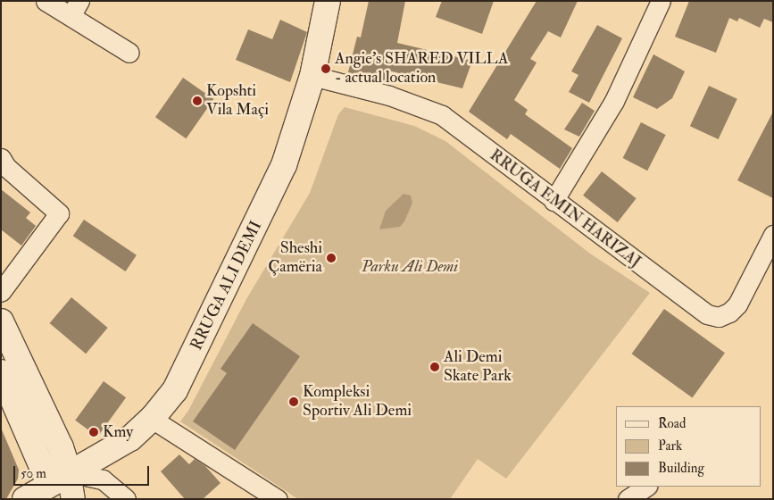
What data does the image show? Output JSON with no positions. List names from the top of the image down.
{
  "streets": {
    "main road": ["RRUGA ALI DEMI"],
    "street": ["RRUGA EMIN HARIZAJ"]
  },
  "crossings": [
    ["RRUGA EMIN HARIZAJ", "RRUGA ALI DEMI"]
  ],
  "parks": ["Parku Ali Demi"],
  "places": [
    "Angie's SHARED VILLA - actual location",
    "Kopshti Vila Maçi",
    "Sheshi Çamëria",
    "Ali Demi Skate Park",
    "Kompleksi Sportiv Ali Demi",
    "Kmy"
  ],
  "legend": ["Road", "Park", "Building"],
  "scale_bar": "50 m"
}
